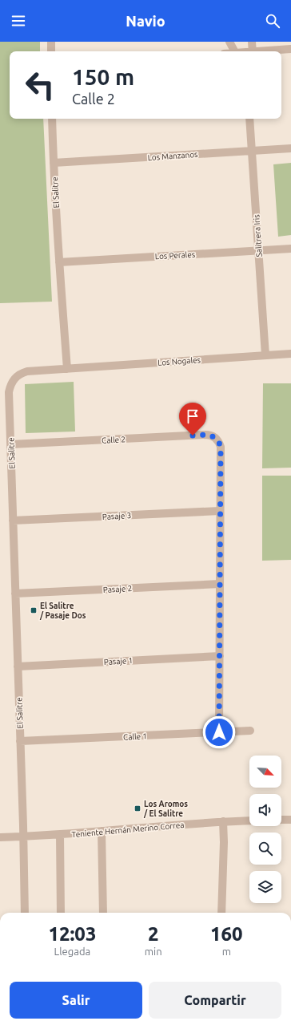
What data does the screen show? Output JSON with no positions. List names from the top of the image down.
{
  "streets": {
    "street": [
      "Los Manzanos",
      "El Salitre",
      "Salitrera Iris",
      "Los Perales",
      "Los Nogales",
      "Calle 2",
      "Pasaje 3",
      "Pasaje 2",
      "Pasaje 1",
      "Calle 1",
      "Teniente Hernán Merino Correa"
    ]
  },
  "crossings": [
    ["Los Manzanos", "El Salitre"],
    ["Los Manzanos", "Salitrera Iris"],
    ["El Salitre", "Los Perales"],
    ["El Salitre", "Los Nogales"],
    ["El Salitre", "Calle 2"],
    ["El Salitre", "Pasaje 3"],
    ["El Salitre", "Pasaje 2"],
    ["El Salitre", "Pasaje 1"],
    ["El Salitre", "Calle 1"],
    ["El Salitre", "Teniente Hernán Merino Correa"],
    ["Salitrera Iris", "Los Perales"],
    ["Salitrera Iris", "Los Nogales"],
    ["Calle 2", "Pasaje 3"]
  ],
  "places": {
    "transit": ["El Salitre / Pasaje Dos", "Los Aromos / El Salitre"]
  },
  "north": "bottom right",
  "page": {
    "header": "Navio",
    "turn": ["150 m", "Calle 2"],
    "eta": [
      "12:03",
      "Llegada",
      "2",
      "min",
      "160",
      "m"
    ],
    "buttons": ["Salir", "Compartir"]
  }
}
